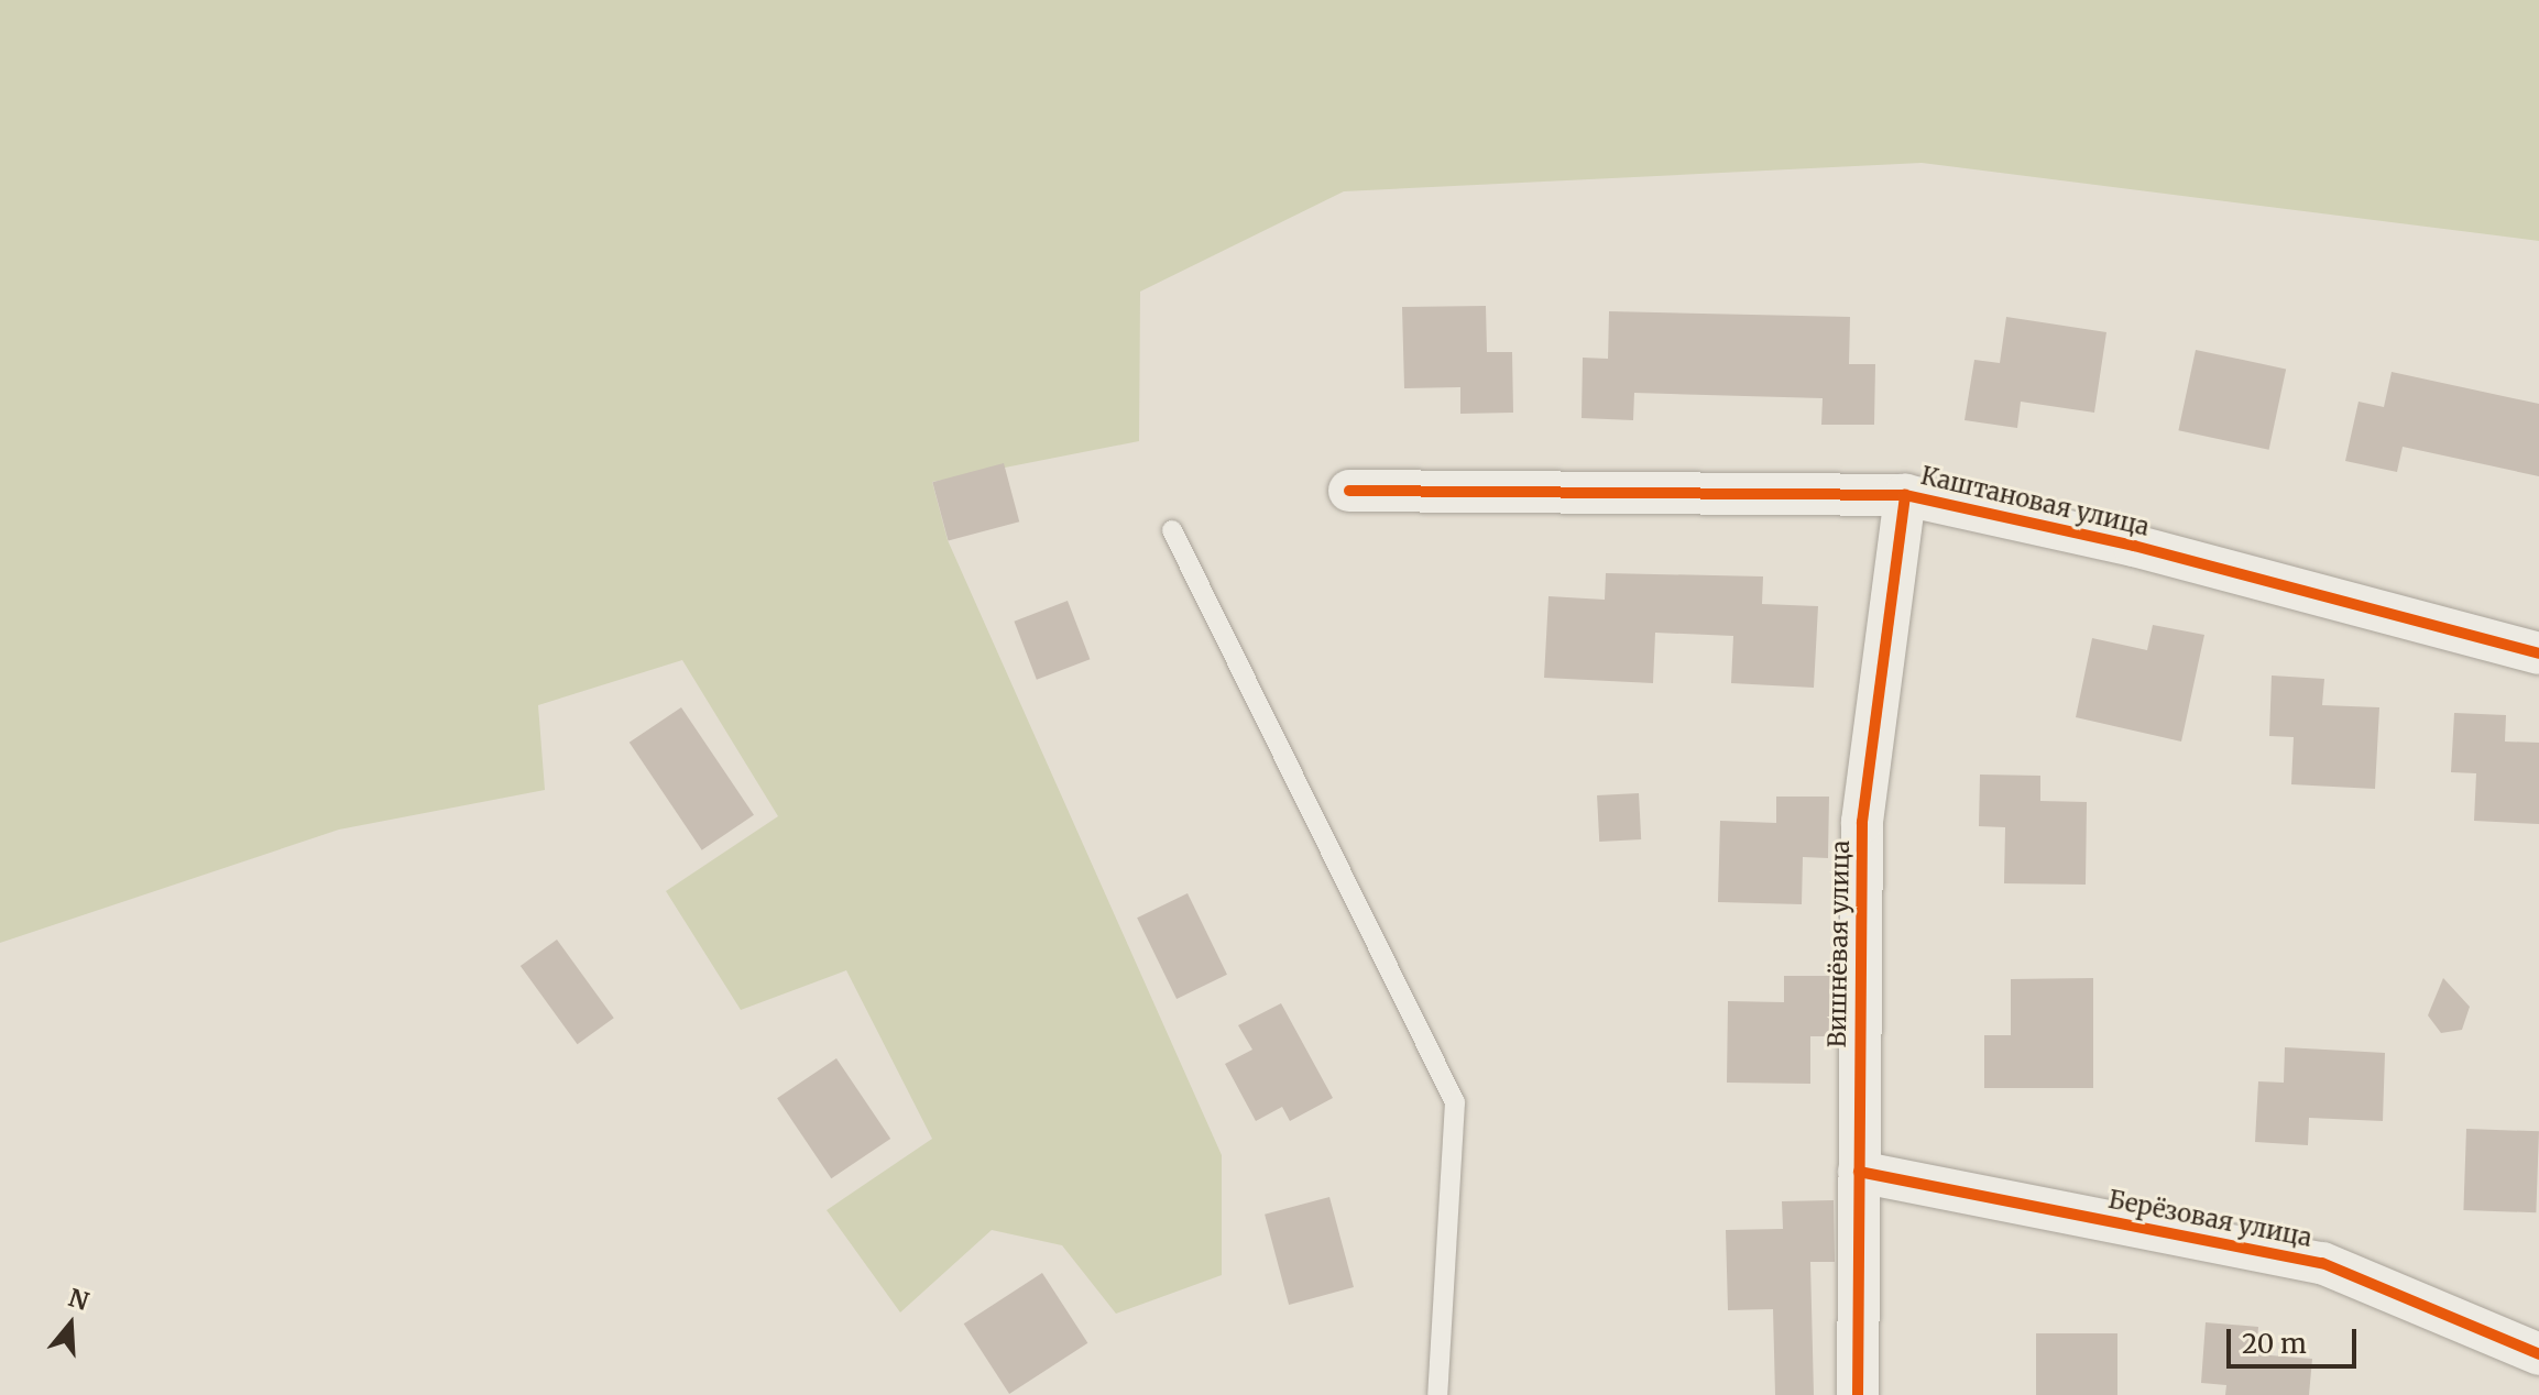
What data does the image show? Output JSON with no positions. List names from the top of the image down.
{
  "streets": {
    "street": ["Каштановая улица", "Вишнёвая улица", "Берёзовая улица"]
  },
  "crossings": [
    ["Каштановая улица", "Вишнёвая улица"],
    ["Вишнёвая улица", "Берёзовая улица"]
  ],
  "scale_bar": "20 m",
  "north": "top"
}
